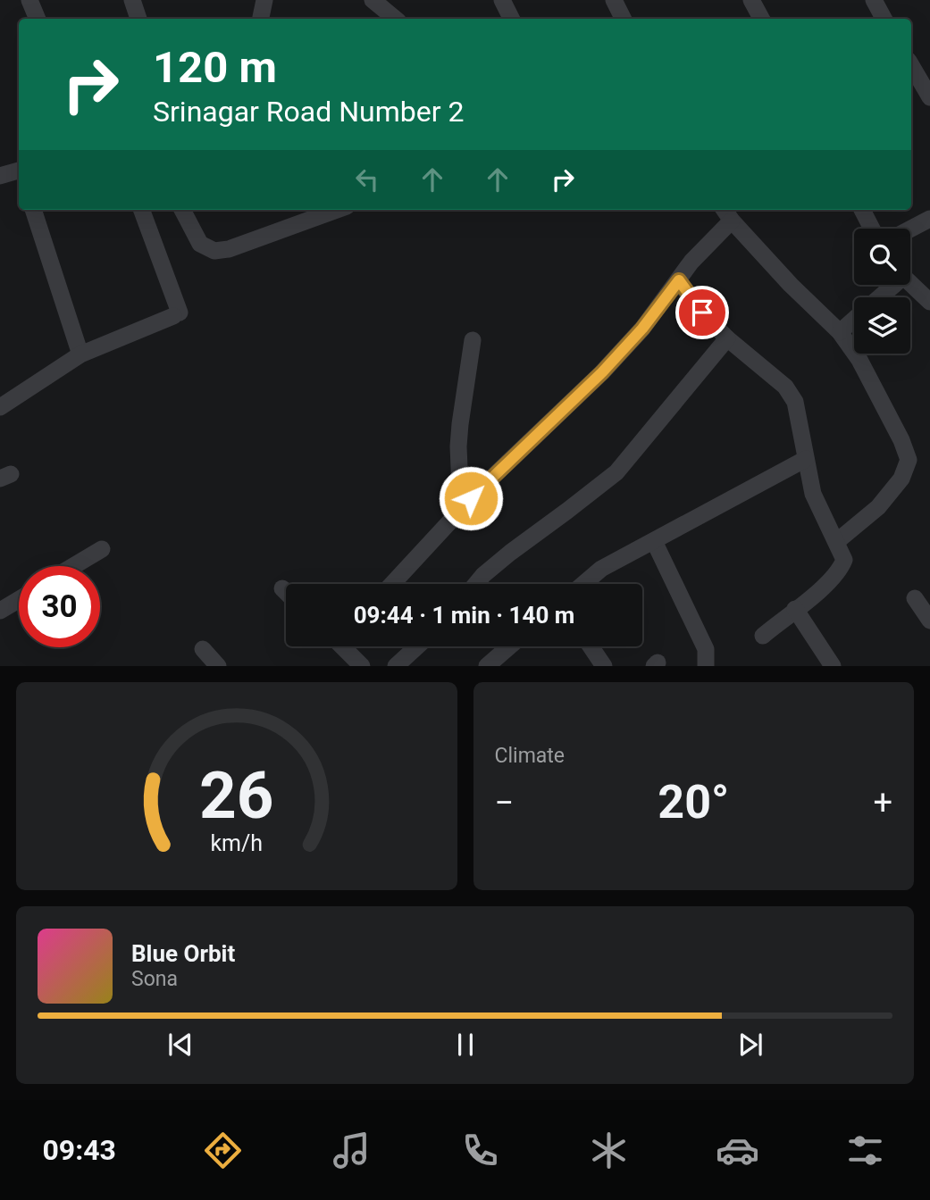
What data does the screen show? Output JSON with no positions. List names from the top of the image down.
{
  "page": {
    "turn": ["120 m", "Srinagar Road Number 2"],
    "limit": "30",
    "trip": "09:44 · 1 min · 140 m",
    "tile": "Climate",
    "heat": ["−", "20°", "+"],
    "song": ["Blue Orbit", "Sona"],
    "tabs": "09:43",
    "gauge": ["26", "km/h"]
  }
}
